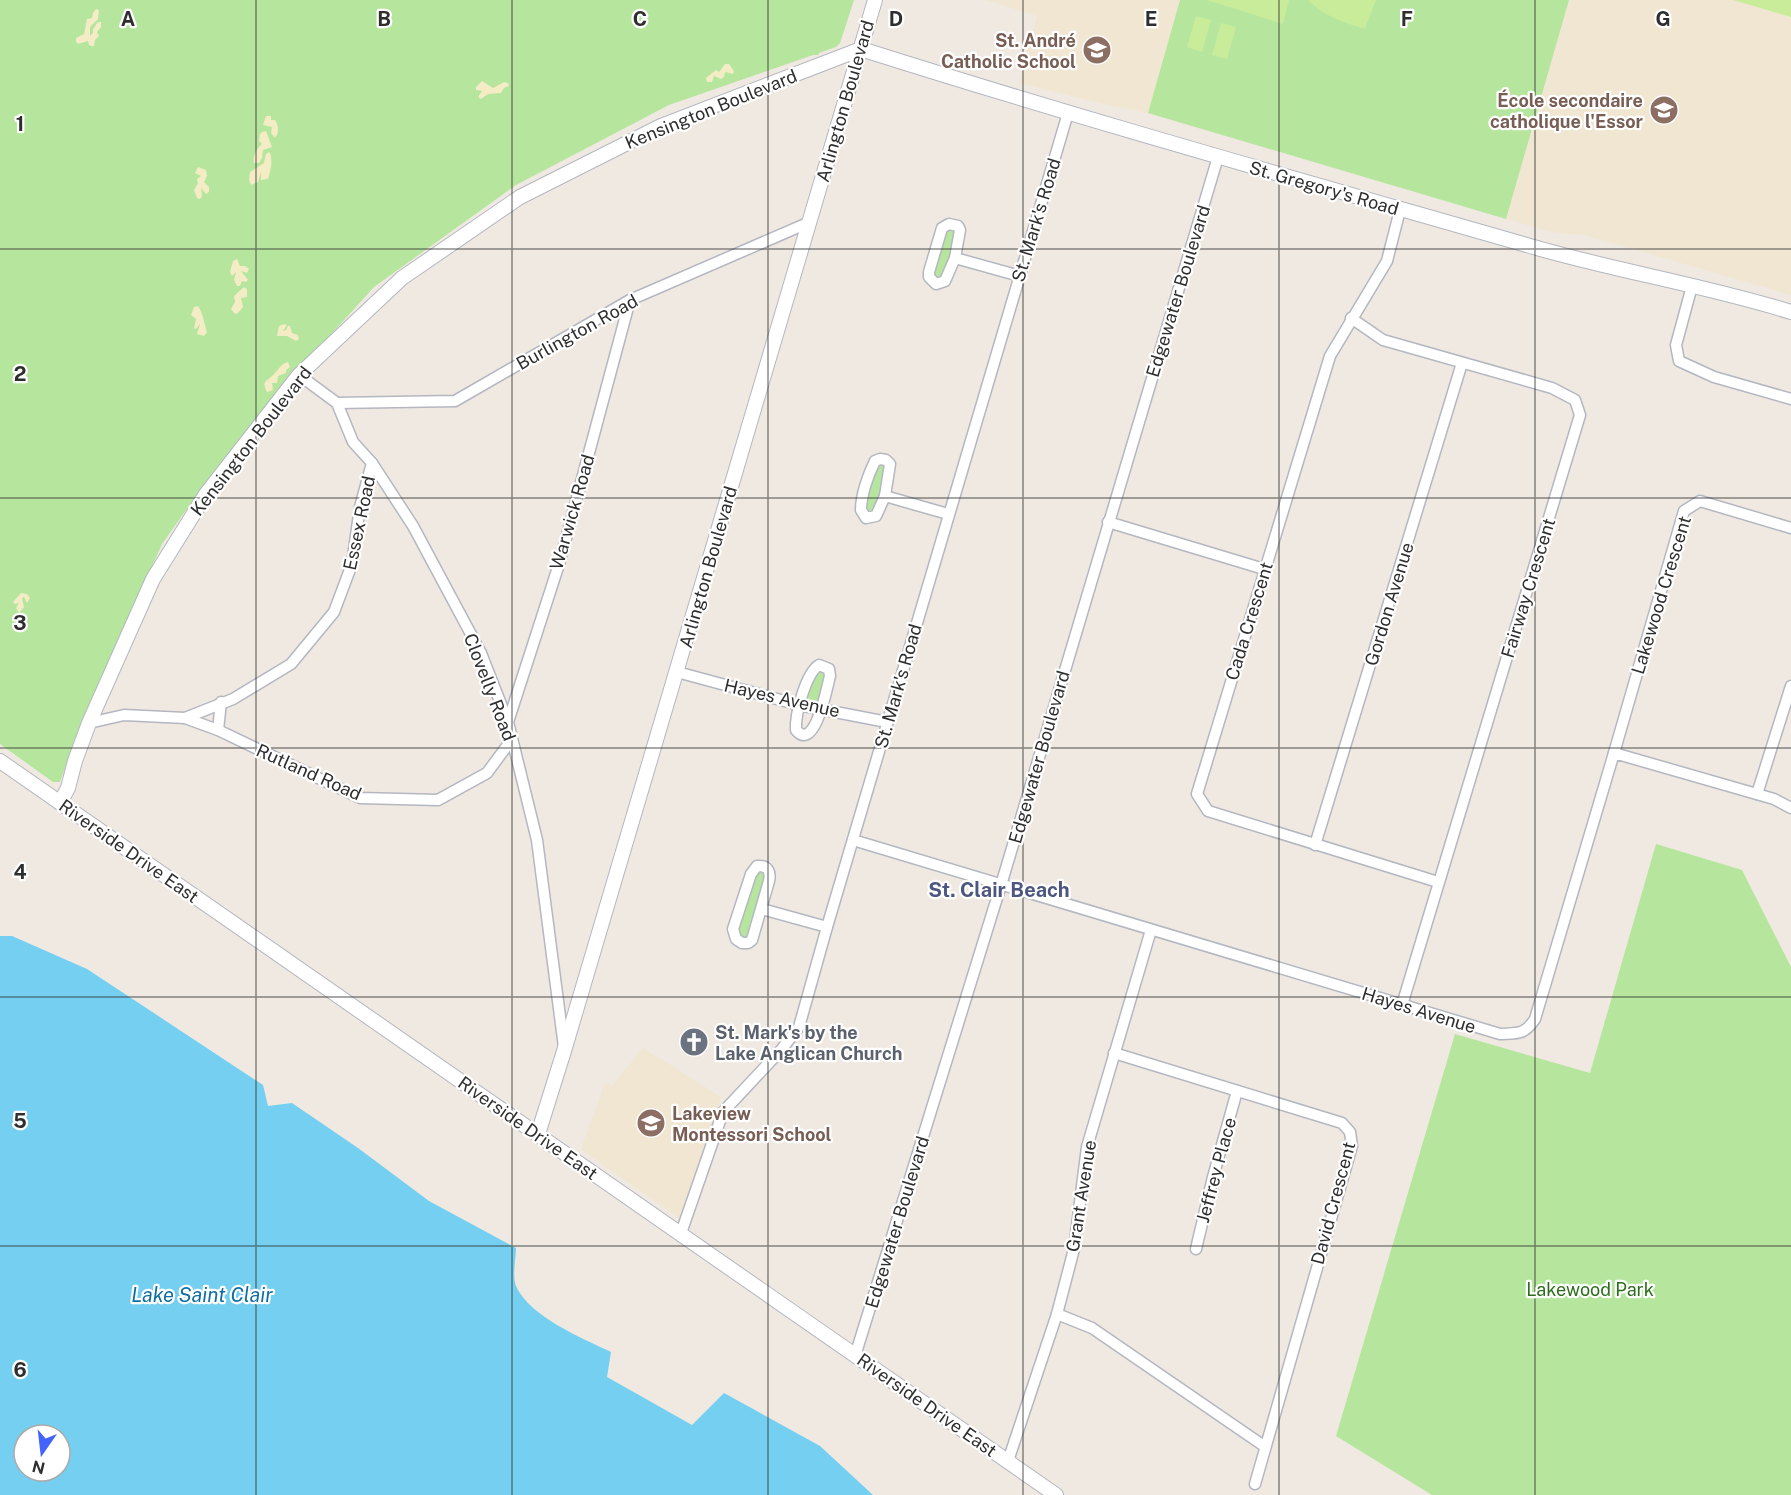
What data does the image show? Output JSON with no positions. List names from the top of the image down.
{
  "streets": {
    "street": [
      "Arlington Boulevard",
      "Kensington Boulevard",
      "St. Gregory's Road",
      "St. Mark's Road",
      "Edgewater Boulevard",
      "Burlington Road",
      "Warwick Road",
      "Essex Road",
      "Fairway Crescent",
      "Lakewood Crescent",
      "Gordon Avenue",
      "Cada Crescent",
      "Clovelly Road",
      "Hayes Avenue",
      "Rutland Road",
      "Riverside Drive East",
      "Jeffrey Place",
      "Grant Avenue",
      "David Crescent"
    ]
  },
  "crossings": [
    ["Arlington Boulevard", "Kensington Boulevard"],
    ["Arlington Boulevard", "St. Gregory's Road"],
    ["Arlington Boulevard", "Burlington Road"],
    ["Arlington Boulevard", "Clovelly Road"],
    ["Arlington Boulevard", "Hayes Avenue"],
    ["Arlington Boulevard", "Riverside Drive East"],
    ["Kensington Boulevard", "St. Gregory's Road"],
    ["Kensington Boulevard", "Rutland Road"],
    ["Kensington Boulevard", "Riverside Drive East"],
    ["St. Gregory's Road", "St. Mark's Road"],
    ["St. Gregory's Road", "Edgewater Boulevard"],
    ["St. Gregory's Road", "Cada Crescent"],
    ["St. Mark's Road", "Hayes Avenue"],
    ["St. Mark's Road", "Riverside Drive East"],
    ["Edgewater Boulevard", "Hayes Avenue"],
    ["Edgewater Boulevard", "Riverside Drive East"],
    ["Burlington Road", "Warwick Road"],
    ["Burlington Road", "Clovelly Road"],
    ["Warwick Road", "Clovelly Road"],
    ["Essex Road", "Clovelly Road"],
    ["Essex Road", "Rutland Road"],
    ["Fairway Crescent", "Gordon Avenue"],
    ["Fairway Crescent", "Cada Crescent"],
    ["Fairway Crescent", "Hayes Avenue"],
    ["Lakewood Crescent", "Hayes Avenue"],
    ["Gordon Avenue", "Cada Crescent"],
    ["Clovelly Road", "Rutland Road"],
    ["Hayes Avenue", "Grant Avenue"],
    ["Riverside Drive East", "Grant Avenue"],
    ["Jeffrey Place", "David Crescent"],
    ["Grant Avenue", "David Crescent"]
  ],
  "districts": ["St. Clair Beach"],
  "water": ["Lake Saint Clair"],
  "parks": ["Lakewood Park"],
  "places": {
    "school or university": ["St. André Catholic School", "École secondaire catholique l'Essor", "Lakeview Montessori School"],
    "church": ["St. Mark's by the Lake Anglican Church"]
  },
  "north": "bottom",
  "grid": {
    "columns": [
      "A",
      "B",
      "C",
      "D",
      "E",
      "F",
      "G"
    ],
    "rows": [
      "1",
      "2",
      "3",
      "4",
      "5",
      "6"
    ]
  }
}
